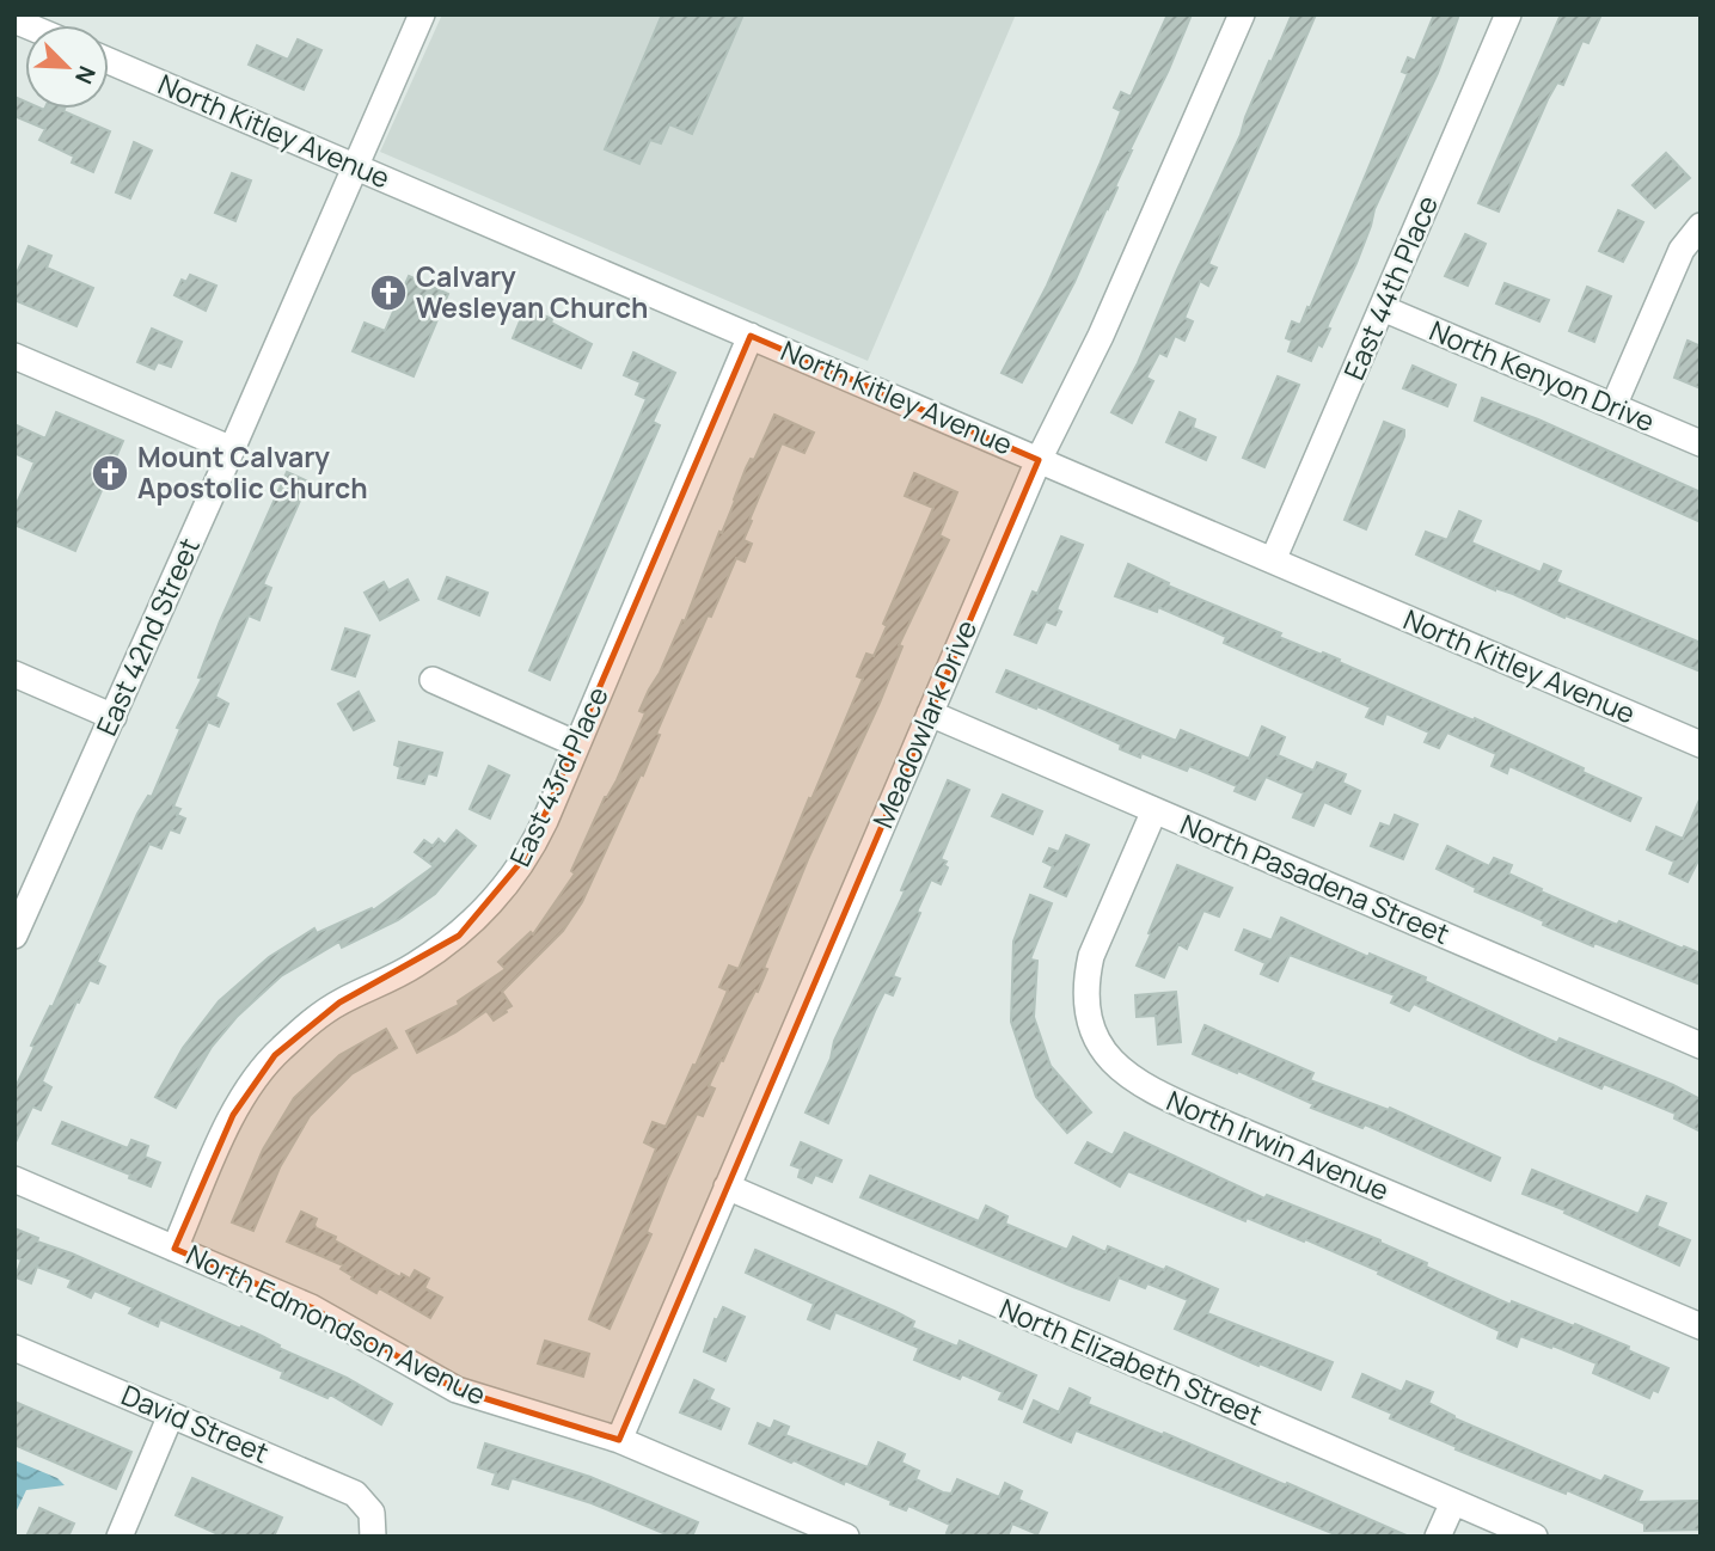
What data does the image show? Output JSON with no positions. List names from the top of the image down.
{
  "streets": {
    "street": [
      "North Kitley Avenue",
      "East 44th Place",
      "North Kenyon Drive",
      "East 42nd Street",
      "Meadowlark Drive",
      "East 43rd Place",
      "North Pasadena Street",
      "North Irwin Avenue",
      "North Edmondson Avenue",
      "North Elizabeth Street",
      "David Street"
    ]
  },
  "crossings": [
    ["North Kitley Avenue", "East 44th Place"],
    ["North Kitley Avenue", "East 42nd Street"],
    ["North Kitley Avenue", "Meadowlark Drive"],
    ["North Kitley Avenue", "East 43rd Place"],
    ["East 44th Place", "North Kenyon Drive"],
    ["Meadowlark Drive", "North Pasadena Street"],
    ["Meadowlark Drive", "North Edmondson Avenue"],
    ["Meadowlark Drive", "North Elizabeth Street"],
    ["East 43rd Place", "North Edmondson Avenue"],
    ["North Pasadena Street", "North Irwin Avenue"]
  ],
  "places": {
    "church": ["Calvary Wesleyan Church", "Mount Calvary Apostolic Church"]
  },
  "north": "bottom right"
}
